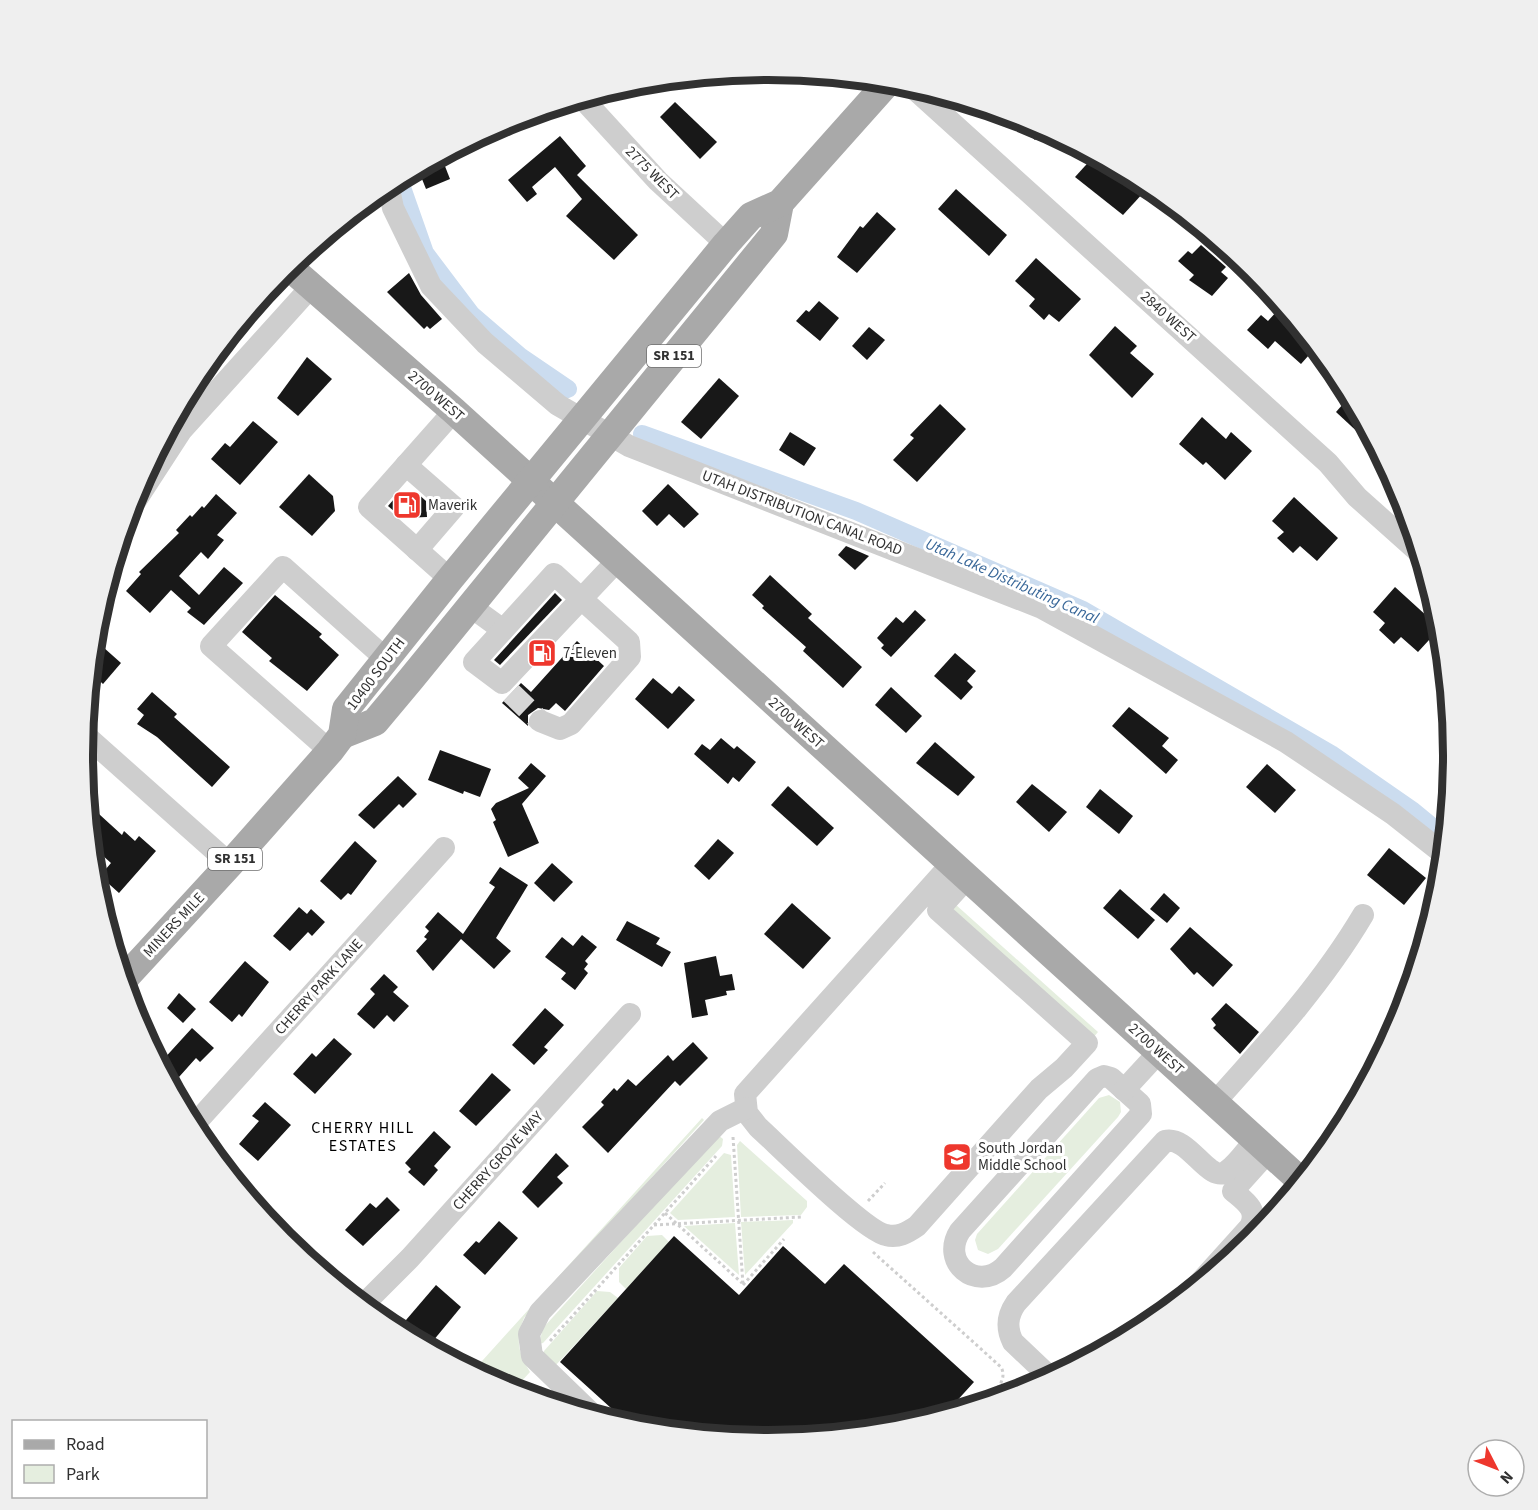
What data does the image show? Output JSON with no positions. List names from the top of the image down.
{
  "streets": {
    "main road": [
      "SR 151",
      "2700 WEST",
      "10400 SOUTH",
      "MINERS MILE"
    ],
    "street": [
      "2775 WEST",
      "2840 WEST",
      "UTAH DISTRIBUTION CANAL ROAD",
      "CHERRY PARK LANE",
      "CHERRY GROVE WAY"
    ]
  },
  "crossings": [
    ["2775 WEST", "SR 151"],
    ["SR 151", "2700 WEST"],
    ["SR 151", "UTAH DISTRIBUTION CANAL ROAD"],
    ["SR 151", "10400 SOUTH"],
    ["2700 WEST", "10400 SOUTH"],
    ["10400 SOUTH", "MINERS MILE"]
  ],
  "districts": ["CHERRY HILL ESTATES"],
  "water": ["Utah Lake Distributing Canal"],
  "places": {
    "fuel station": ["Maverik", "7-Eleven"],
    "school or university": ["South Jordan Middle School"]
  },
  "legend": ["Road", "Park"],
  "north": "bottom right"
}
